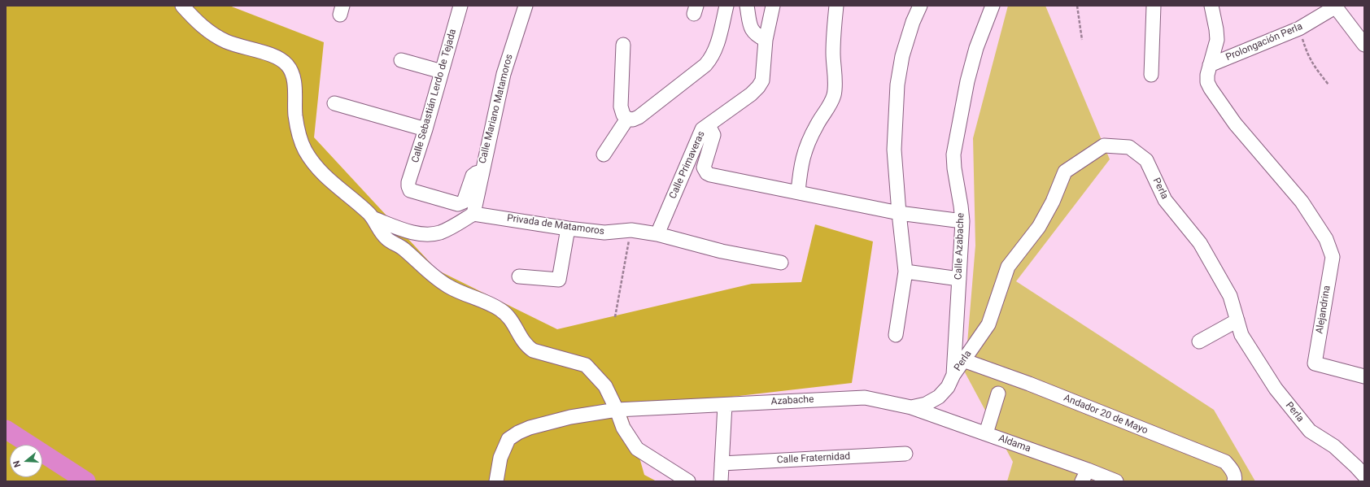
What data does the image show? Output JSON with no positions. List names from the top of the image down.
{
  "streets": {
    "street": [
      "Prolongación Perla",
      "Calle Sebastián Lerdo de Tejada",
      "Calle Mariano Matamoros",
      "Calle Primaveras",
      "Perla",
      "Privada de Matamoros",
      "Calle Azabache",
      "Alejandrina",
      "Azabache",
      "Andador 20 de Mayo",
      "Aldama",
      "Calle Fraternidad"
    ]
  },
  "crossings": [
    ["Prolongación Perla", "Alejandrina"],
    ["Calle Sebastián Lerdo de Tejada", "Calle Mariano Matamoros"],
    ["Calle Mariano Matamoros", "Privada de Matamoros"],
    ["Calle Primaveras", "Privada de Matamoros"],
    ["Perla", "Calle Azabache"],
    ["Perla", "Azabache"],
    ["Perla", "Andador 20 de Mayo"],
    ["Calle Azabache", "Azabache"],
    ["Azabache", "Aldama"]
  ],
  "north": "left"
}
